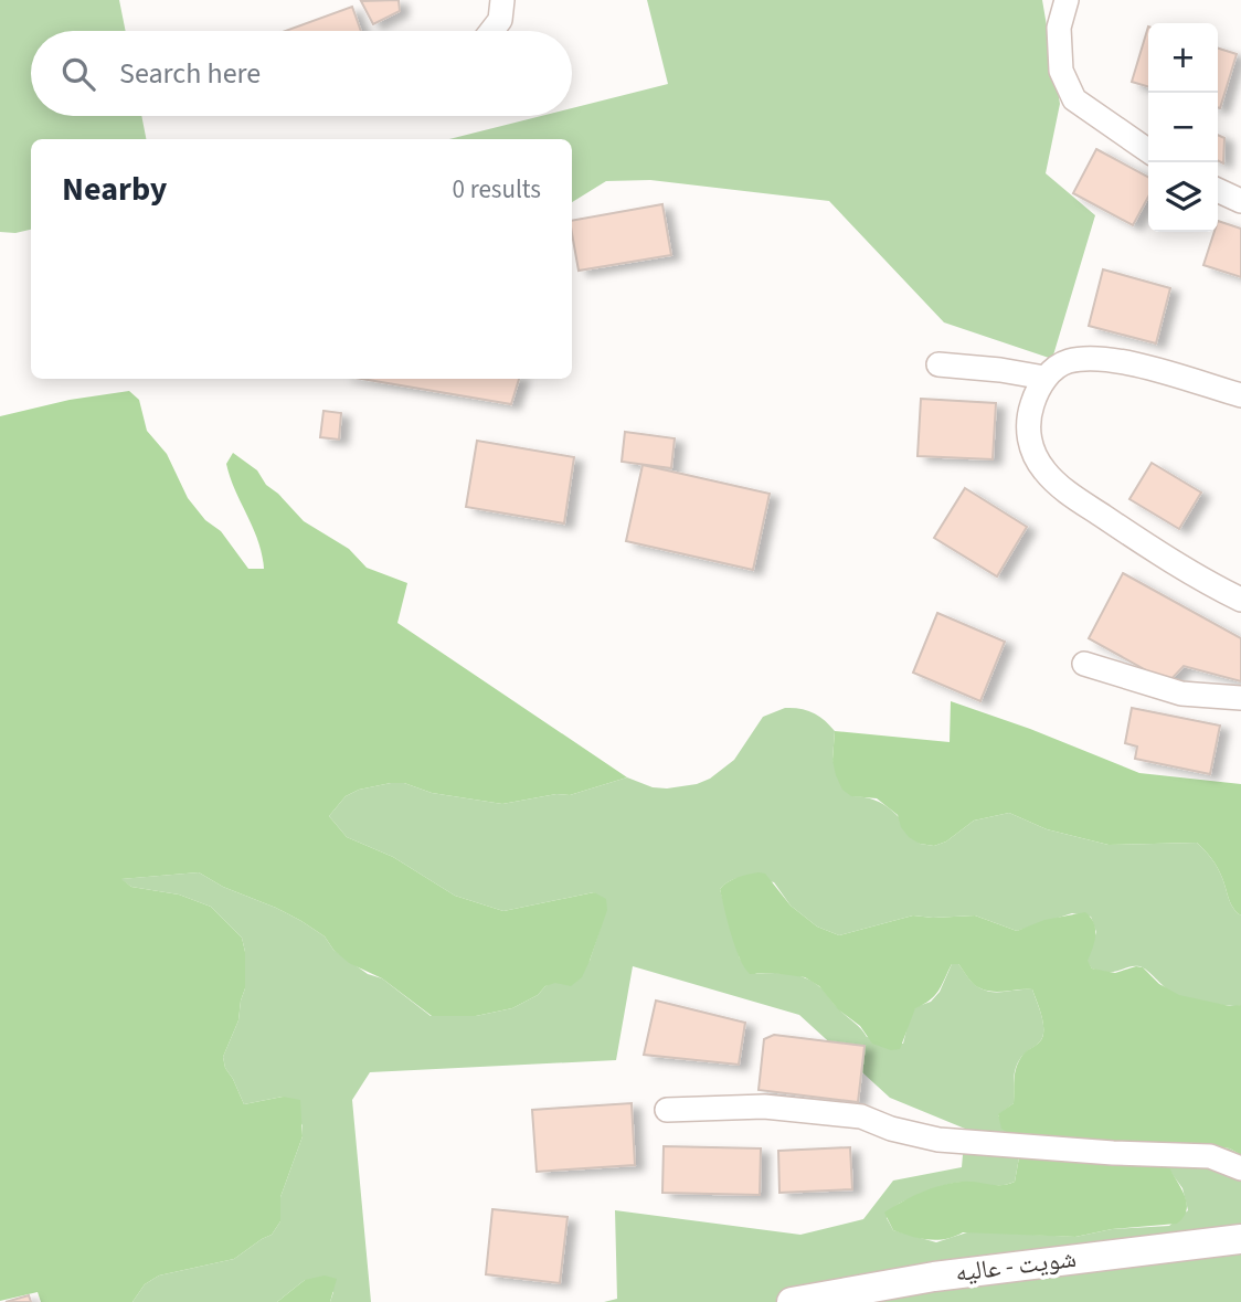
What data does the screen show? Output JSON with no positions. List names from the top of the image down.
{
  "streets": {
    "street": ["شويت - عاليه"]
  },
  "page": {
    "map_buttons": ["+", "−"],
    "search": "Search here",
    "heading": ["Nearby", "0 results"]
  }
}
